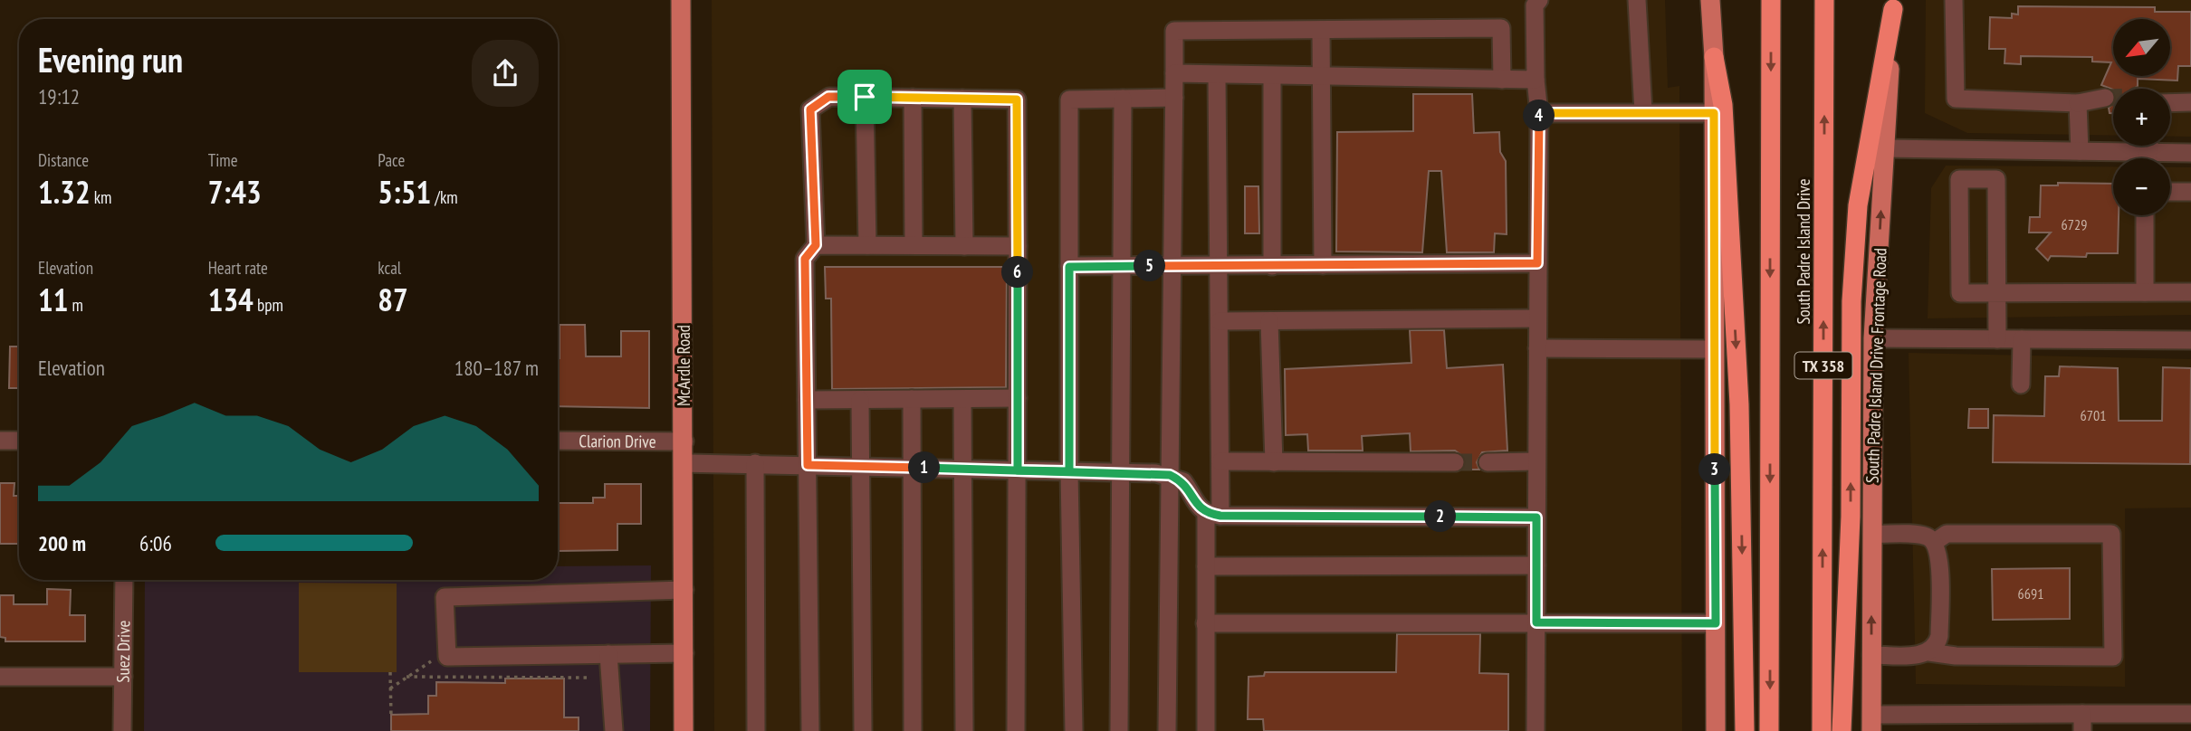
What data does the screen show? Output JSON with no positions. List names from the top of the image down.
{
  "streets": {
    "highway": ["South Padre Island Drive", "TX 358"],
    "main road": ["McArdle Road", "South Padre Island Drive Frontage Road"],
    "street": ["Clarion Drive", "Suez Drive"]
  },
  "crossings": [
    ["McArdle Road", "Clarion Drive"]
  ],
  "house_numbers": ["6729", "6701", "6691"],
  "north": "bottom left",
  "page": {
    "map_buttons": ["+", "−"],
    "heading": ["Evening run", "19:12"],
    "pins": [
      "4",
      "5",
      "6",
      "1",
      "3",
      "2"
    ],
    "stats": [
      ["Distance", "1.32 km"],
      ["Time", "7:43"],
      ["Pace", "5:51 /km"],
      ["Elevation", "11 m"],
      ["Heart rate", "134 bpm"],
      ["kcal", "87"]
    ],
    "chart": ["Elevation", "180–187 m"],
    "list": [
      {
        "name": "200 m",
        "note": "6:06"
      }
    ]
  }
}
